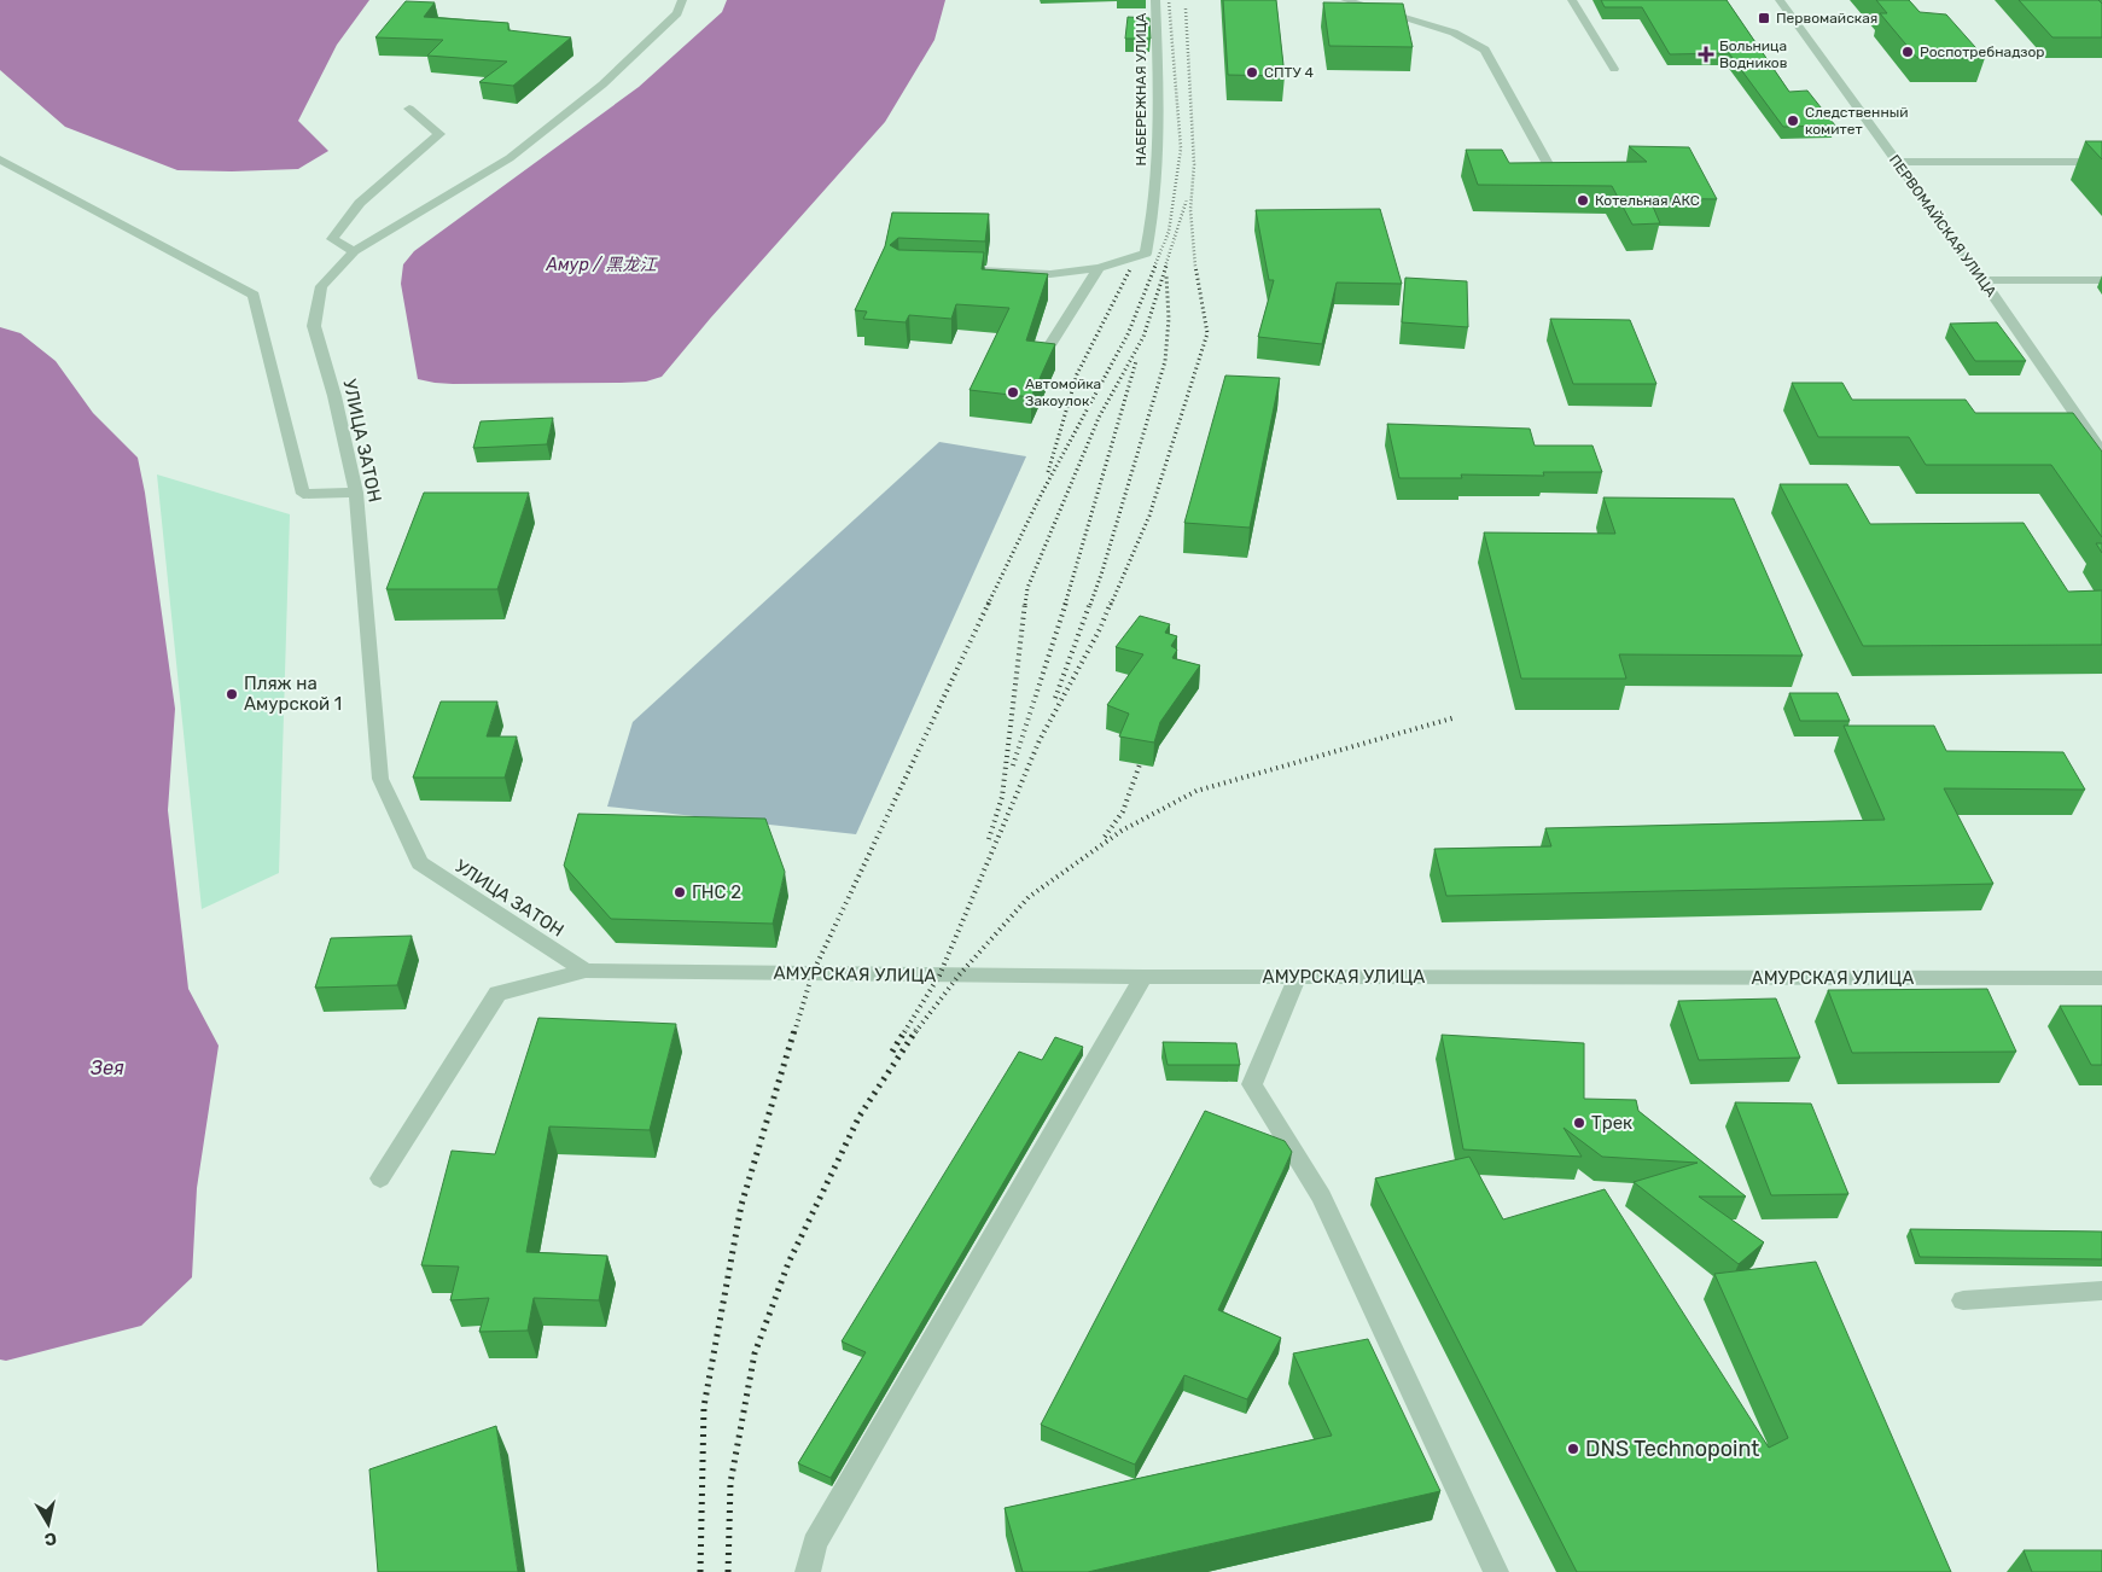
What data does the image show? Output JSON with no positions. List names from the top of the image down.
{
  "streets": {
    "street": [
      "НАБЕРЕЖНАЯ УЛИЦА",
      "ПЕРВОМАЙСКАЯ УЛИЦА",
      "УЛИЦА ЗАТОН",
      "АМУРСКАЯ УЛИЦА"
    ]
  },
  "crossings": [
    ["УЛИЦА ЗАТОН", "АМУРСКАЯ УЛИЦА"]
  ],
  "water": ["Амур / 黑龙江", "Зея"],
  "places": {
    "transit": ["Первомайская"],
    "other": [
      "Роспотребнадзор",
      "СПТУ 4",
      "Следственный комитет",
      "Котельная АКС",
      "Автомойка Закоулок",
      "Пляж на Амурской 1",
      "ГНС 2",
      "Трек",
      "DNS Technopoint"
    ],
    "health": ["Больница Водников"]
  },
  "north": "bottom"
}
